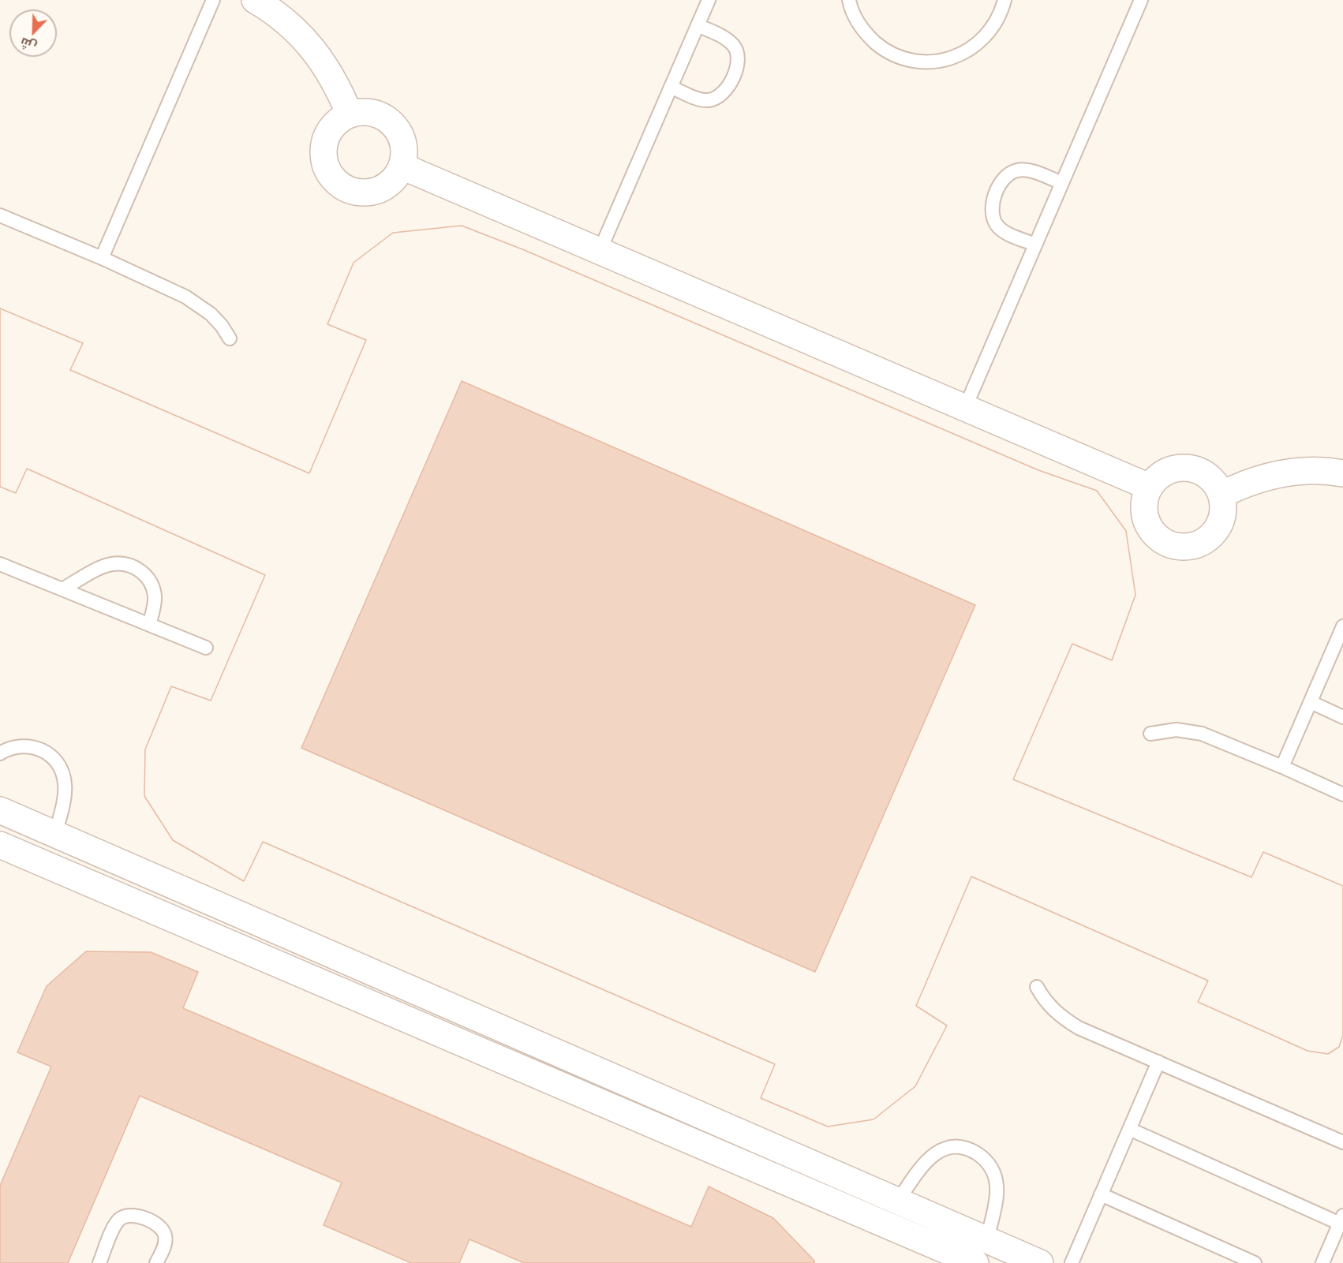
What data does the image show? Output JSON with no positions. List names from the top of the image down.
{
  "north": "bottom left"
}
